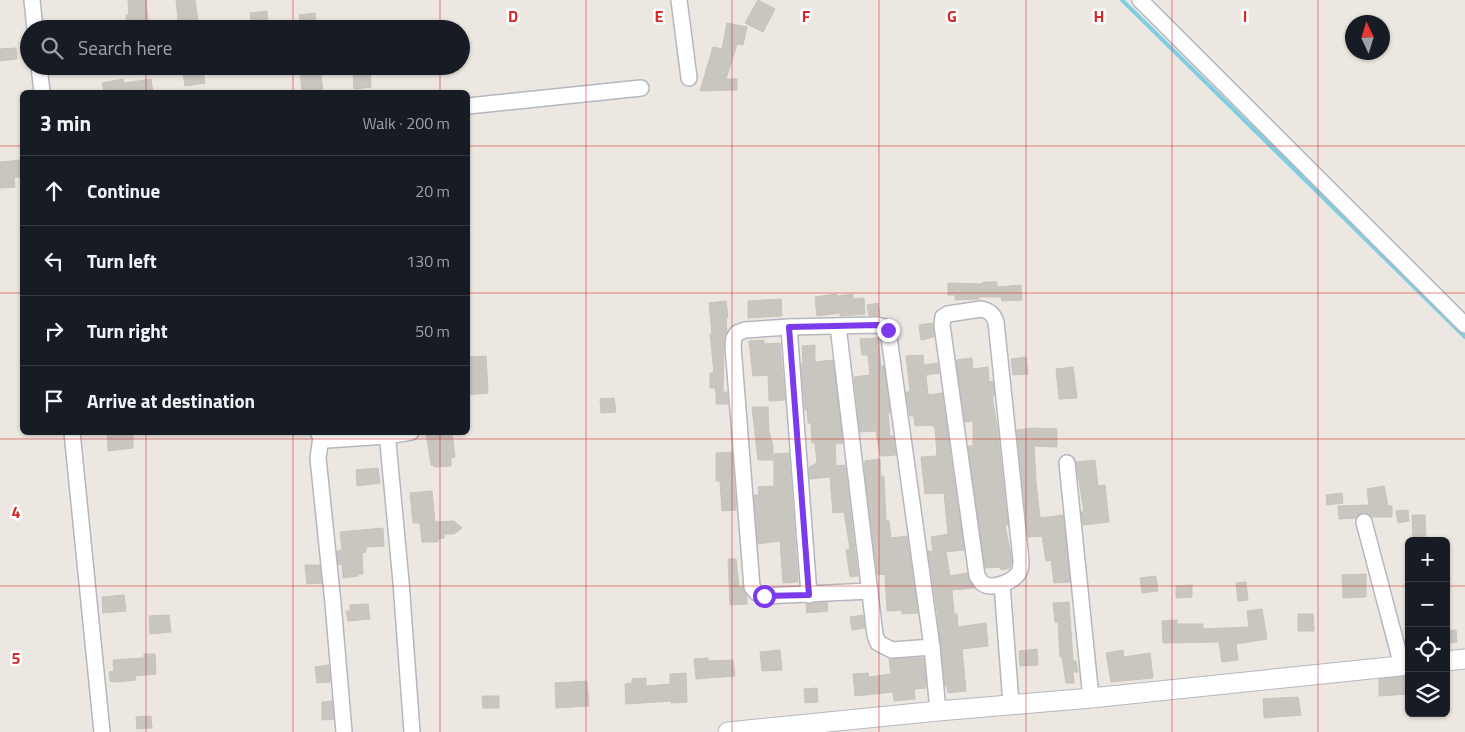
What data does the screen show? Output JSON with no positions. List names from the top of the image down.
{
  "north": "top",
  "page": {
    "search": "Search here",
    "heading": ["3 min", "Walk · 200 m"],
    "list": [
      ["Continue", "20 m"],
      ["Turn left", "130 m"],
      ["Turn right", "50 m"],
      "Arrive at destination"
    ],
    "map_buttons": ["+", "−"]
  },
  "grid": {
    "columns": [
      "D",
      "E",
      "F",
      "G",
      "H",
      "I"
    ],
    "rows": ["4", "5"]
  }
}
